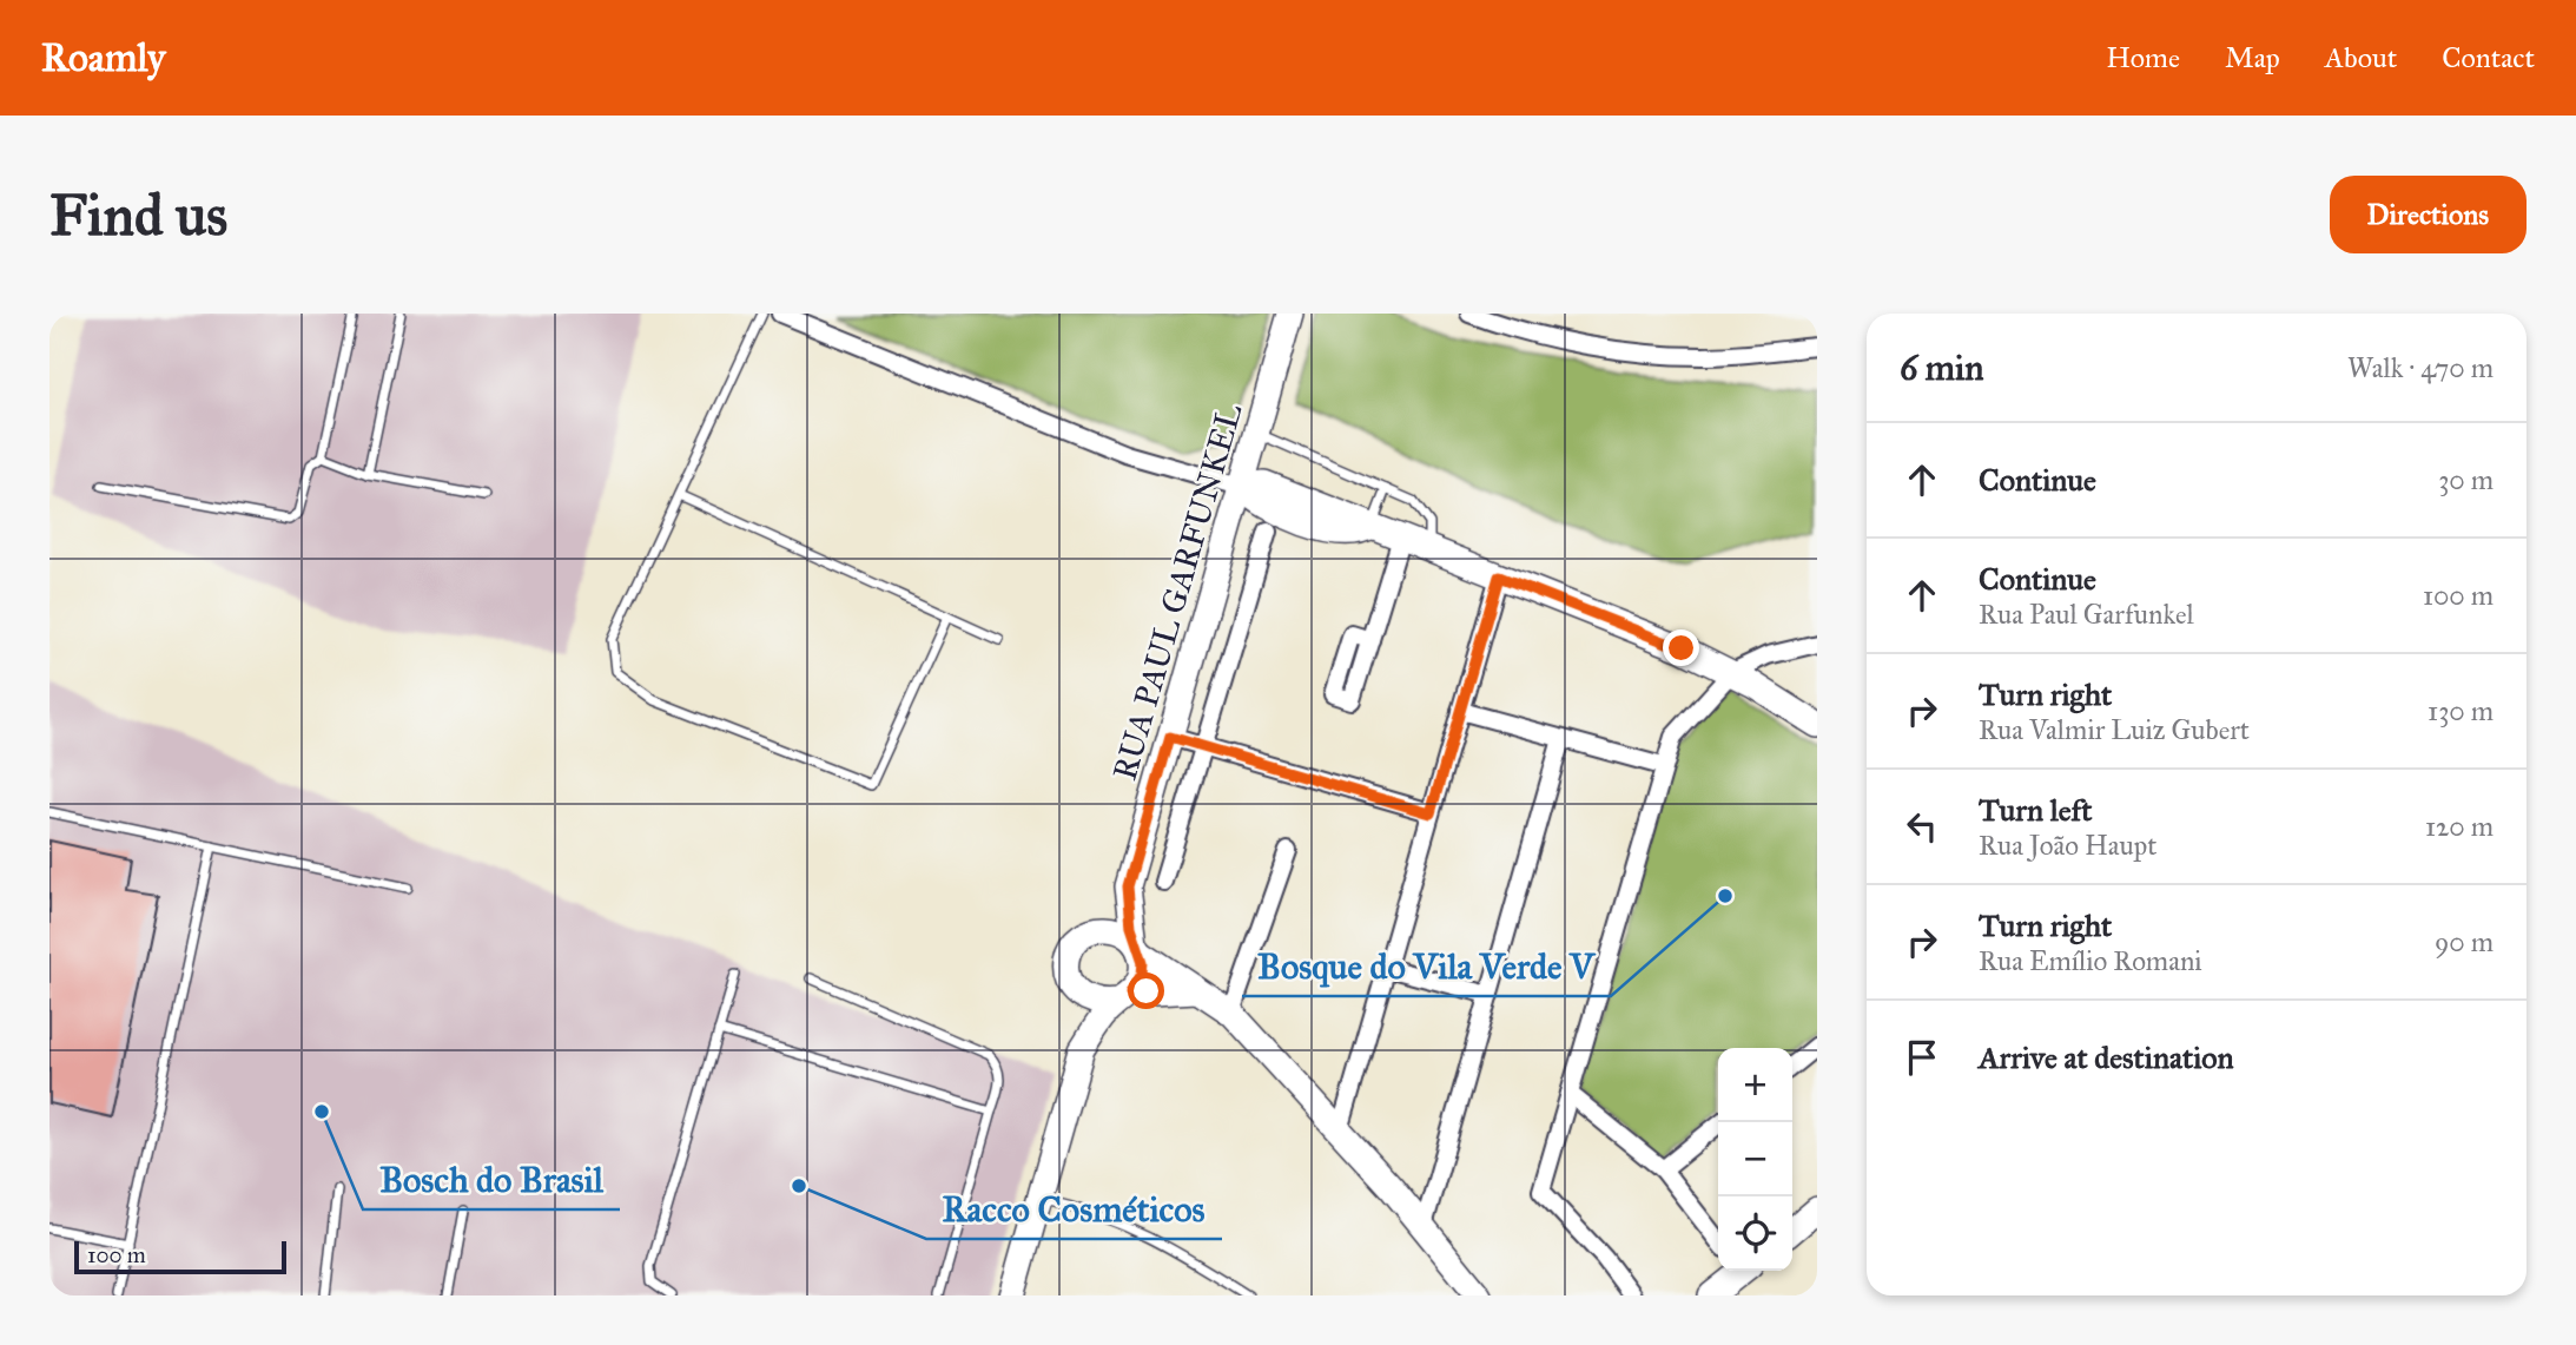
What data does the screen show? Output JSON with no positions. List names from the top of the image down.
{
  "streets": {
    "main road": ["RUA PAUL GARFUNKEL"]
  },
  "places": ["Bosque do Vila Verde V", "Bosch do Brasil", "Racco Cosméticos"],
  "scale_bar": "100 m",
  "page": {
    "header": "Roamly",
    "nav": [
      "Home",
      "Map",
      "About",
      "Contact"
    ],
    "buttons": "Directions",
    "title": "Find us",
    "heading": ["6 min", "Walk · 470 m"],
    "list": [
      ["Continue", "30 m"],
      ["Continue", "Rua Paul Garfunkel", "100 m"],
      ["Turn right", "Rua Valmir Luiz Gubert", "130 m"],
      ["Turn left", "Rua João Haupt", "120 m"],
      ["Turn right", "Rua Emílio Romani", "90 m"],
      "Arrive at destination"
    ],
    "map_buttons": ["+", "−"],
    "scale": "100 m"
  }
}
